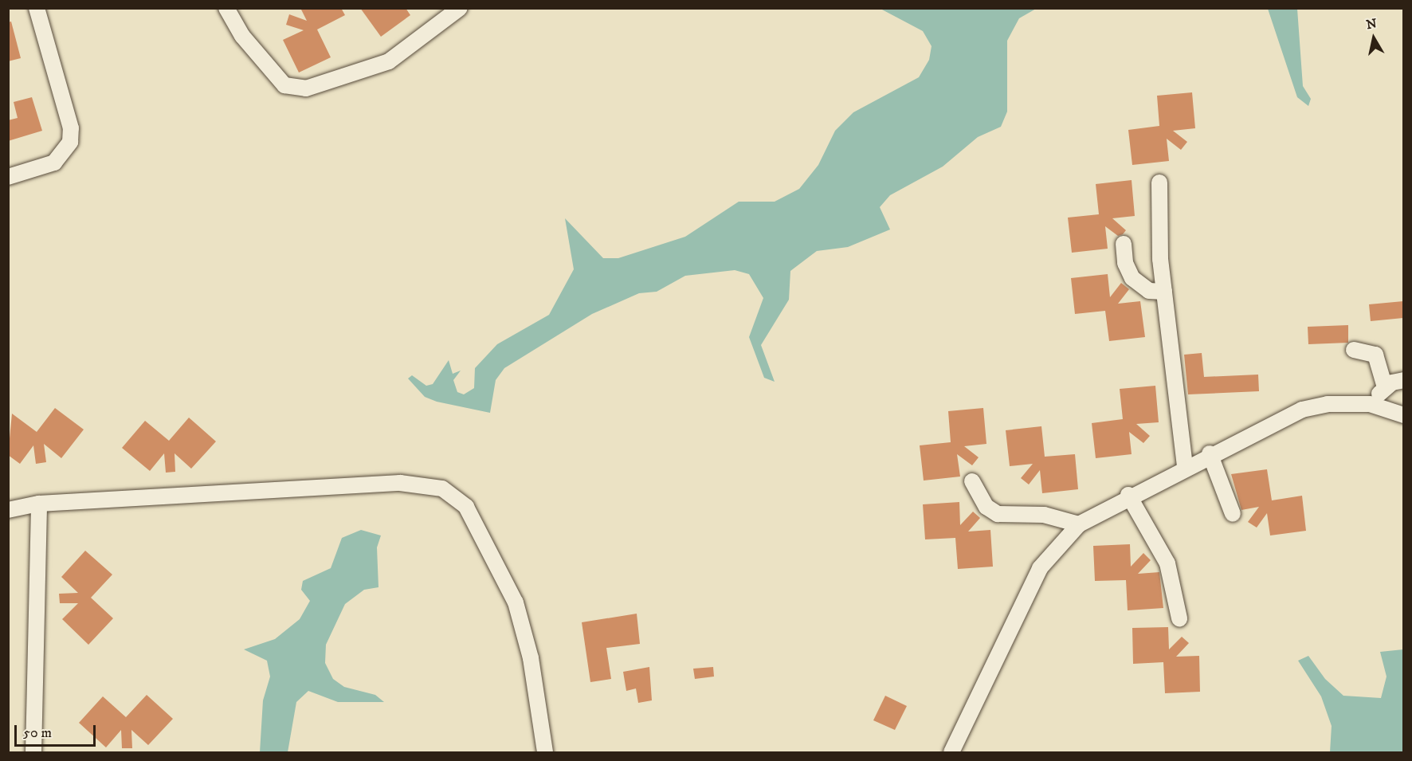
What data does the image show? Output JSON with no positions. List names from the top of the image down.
{
  "scale_bar": "50 m",
  "north": "top"
}
